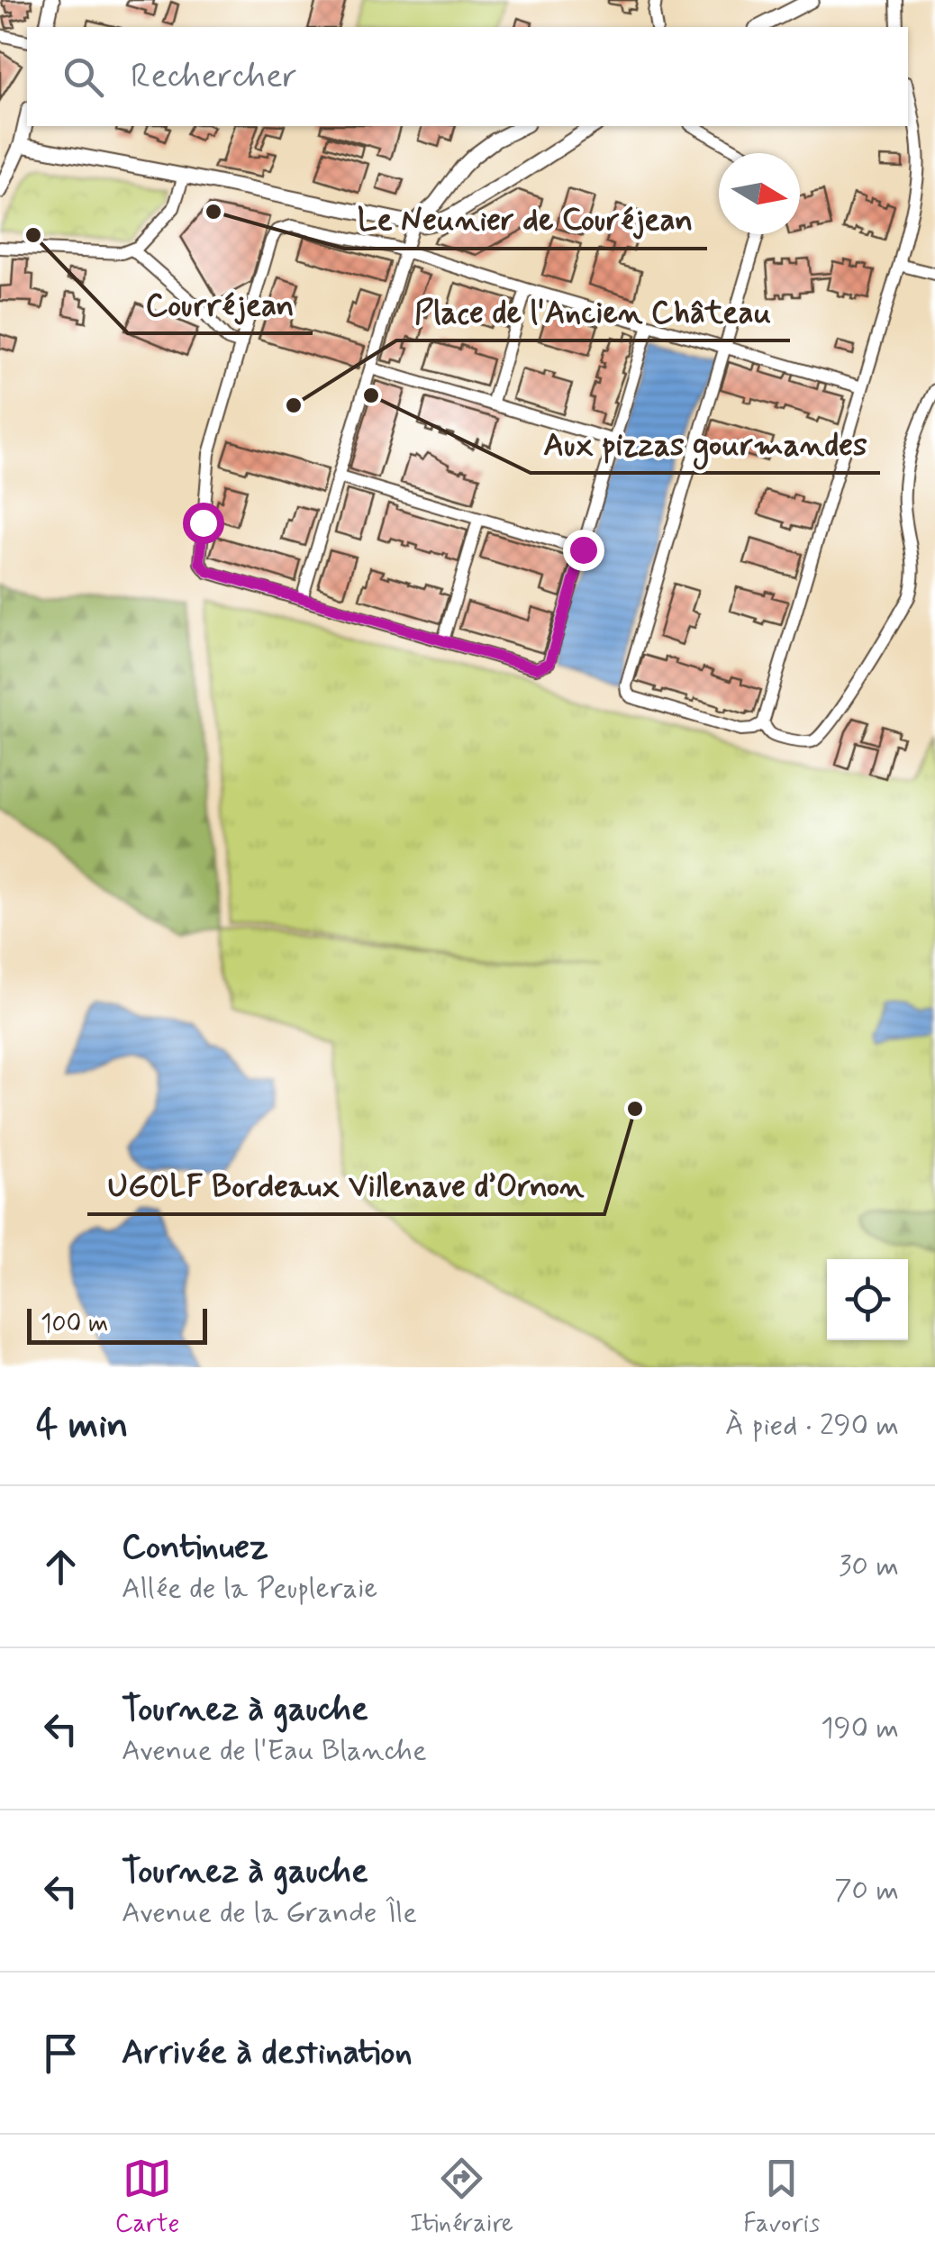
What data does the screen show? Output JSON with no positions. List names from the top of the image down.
{
  "places": [
    "Le Neunier de Couréjean",
    "Courréjean",
    "Aux pizzas gourmandes",
    "Place de l'Ancien Château",
    "UGOLF Bordeaux Villenave d’Ornon"
  ],
  "scale_bar": "100 m",
  "north": "right",
  "page": {
    "search": "Rechercher",
    "scale": "100 m",
    "heading": ["4 min", "À pied · 290 m"],
    "list": [
      ["Continuez", "Allée de la Peupleraie", "30 m"],
      ["Tournez à gauche", "Avenue de l'Eau Blanche", "190 m"],
      ["Tournez à gauche", "Avenue de la Grande Île", "70 m"],
      "Arrivée à destination"
    ],
    "nav": ["Carte", "Itinéraire", "Favoris"]
  }
}
